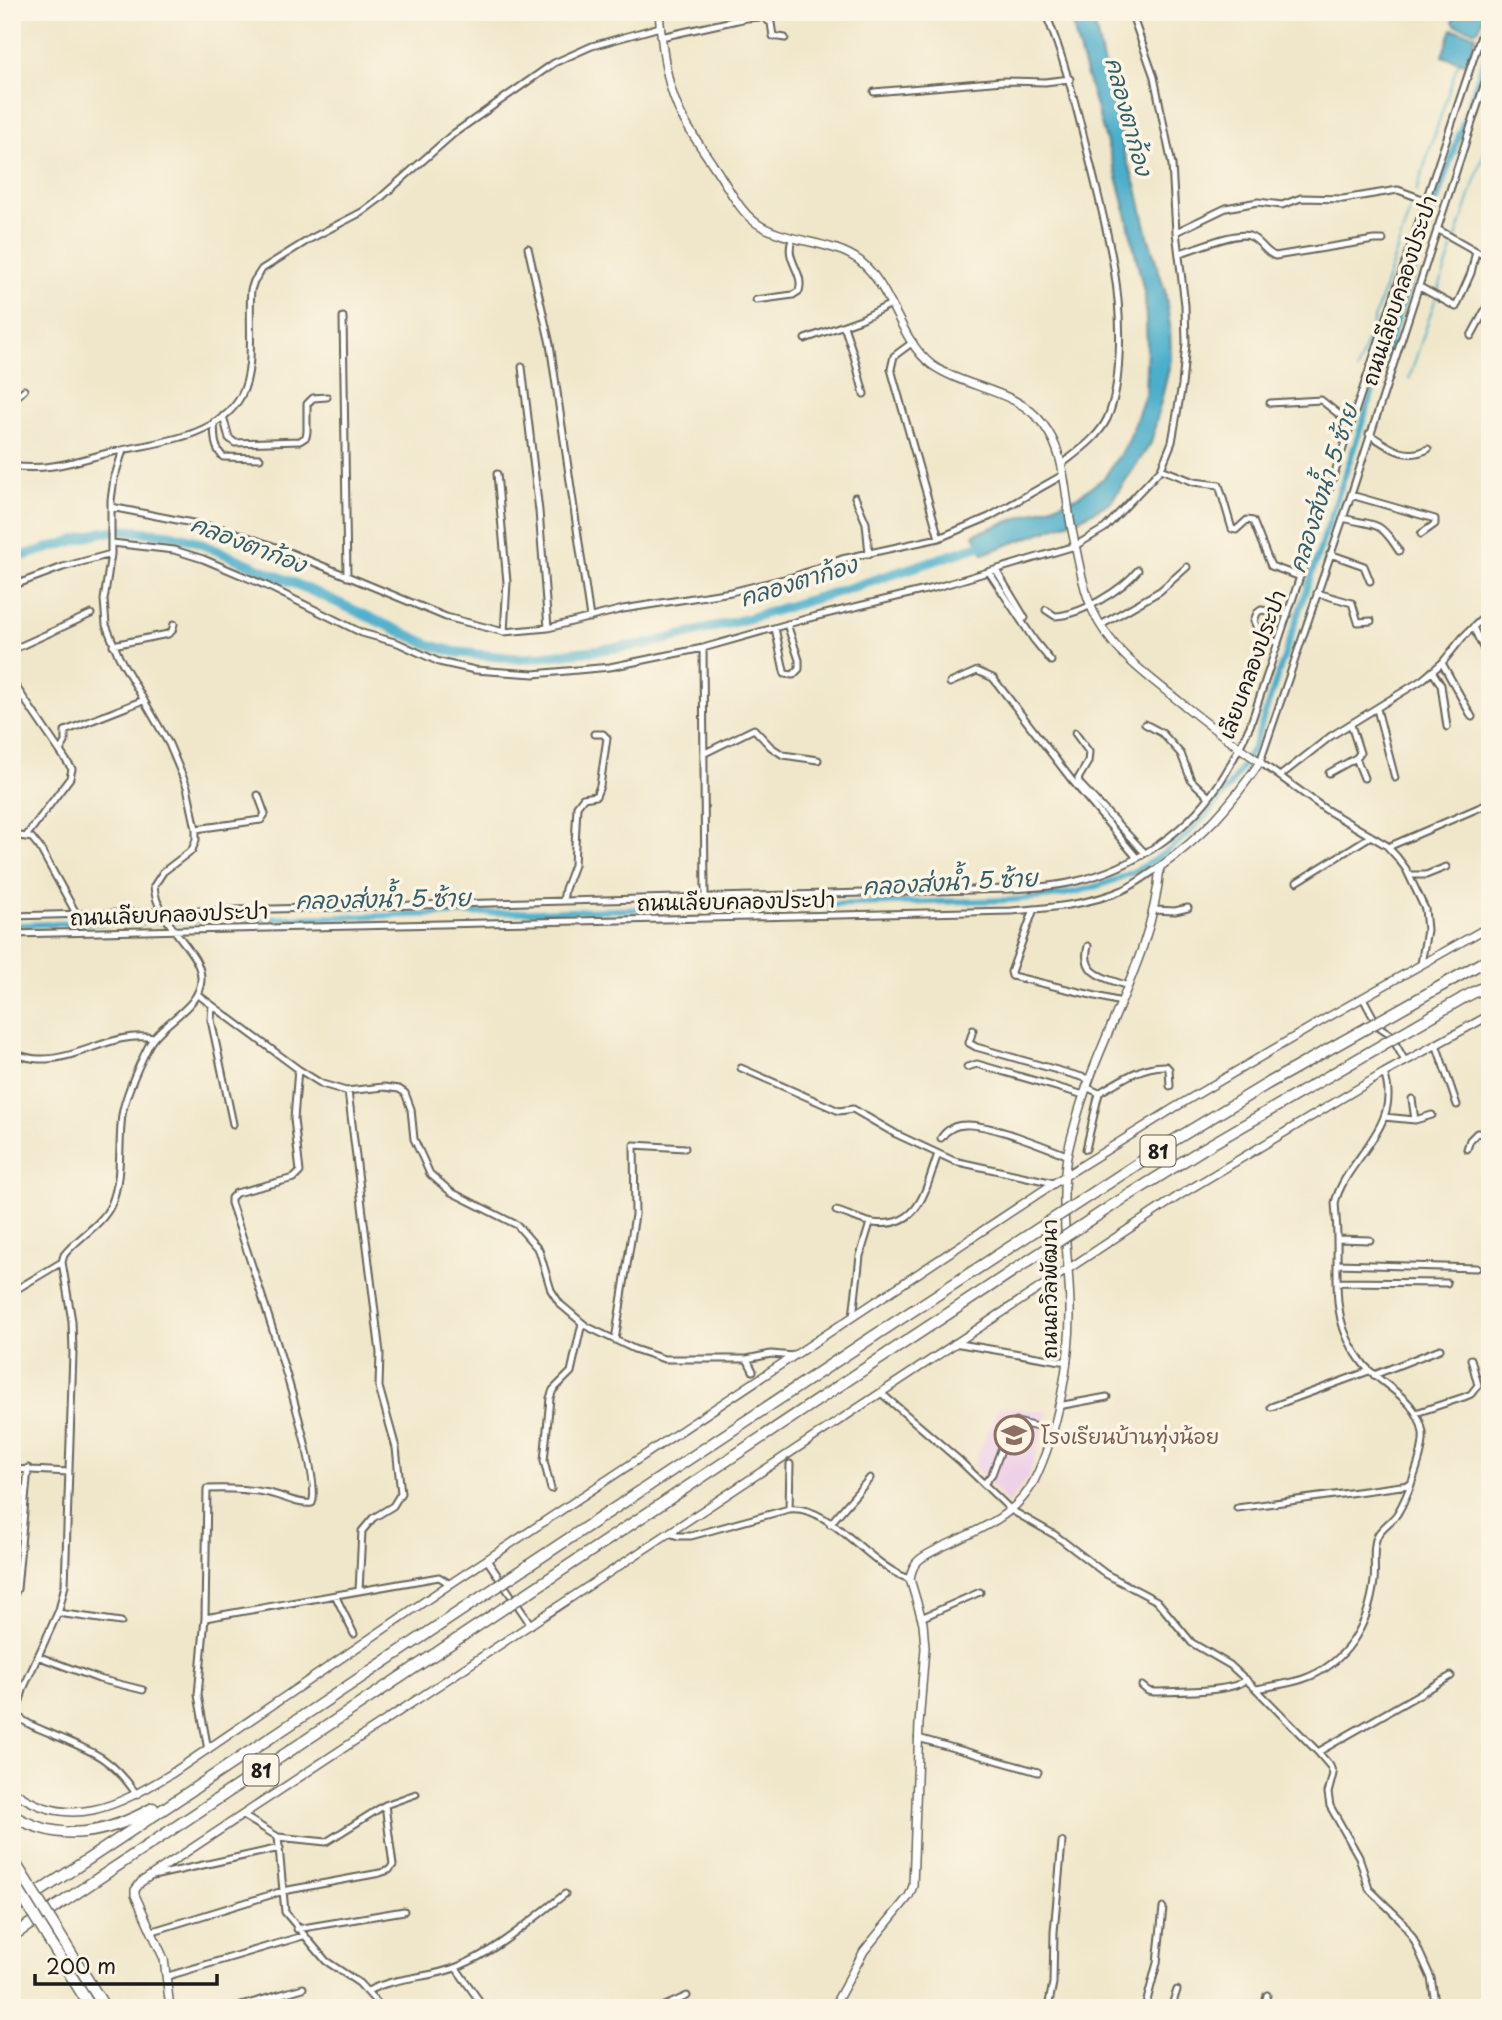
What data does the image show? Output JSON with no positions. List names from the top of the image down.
{
  "streets": {
    "highway": ["81"],
    "main road": ["ถนนเลียบคลองประปา", "ถนนถวิลพัฒนา"],
    "street": ["เลียบคลองประปา"]
  },
  "crossings": [
    ["ถนนเลียบคลองประปา", "ถนนถวิลพัฒนา"]
  ],
  "water": ["คลองตาก้อง", "คลองส่งน้ำ 5 ซ้าย"],
  "places": {
    "school or university": ["โรงเรียนบ้านทุ่งน้อย"]
  },
  "scale_bar": "200 m"
}
